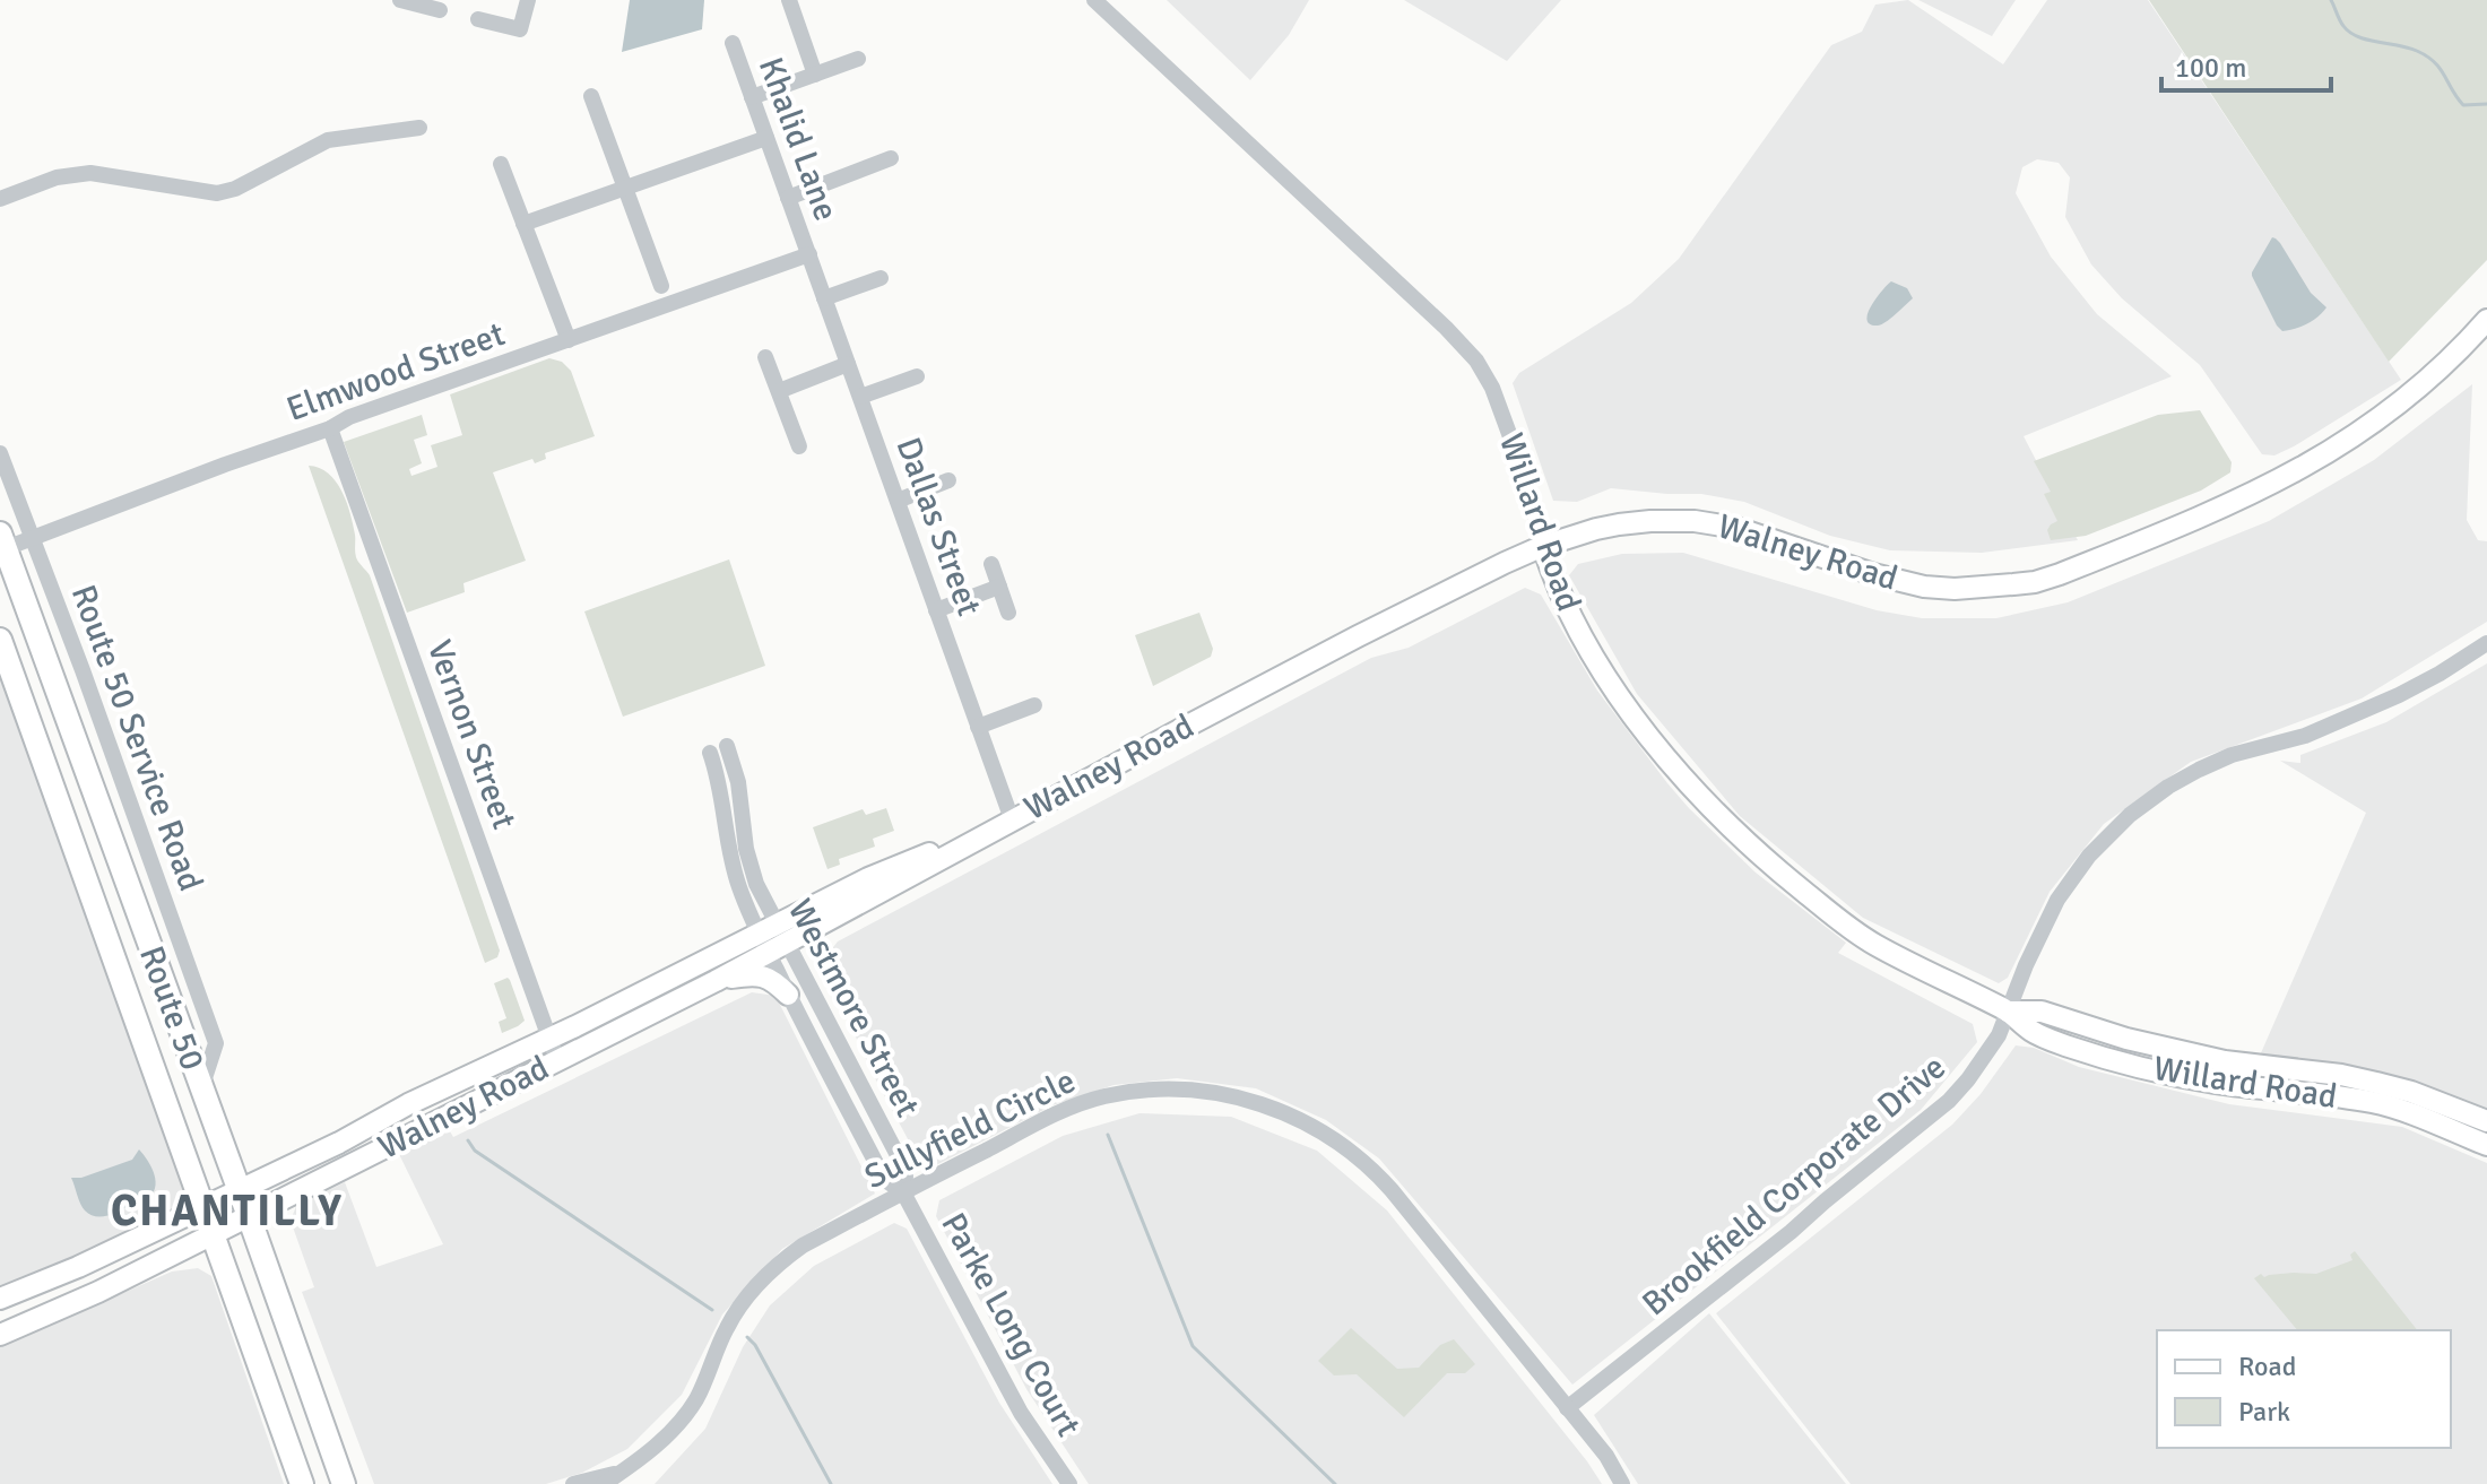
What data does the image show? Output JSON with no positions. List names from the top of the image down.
{
  "streets": {
    "highway": ["Route 50"],
    "main road": ["Willard Road", "Walney Road"],
    "street": [
      "Khalid Lane",
      "Elmwood Street",
      "Dallas Street",
      "Vernon Street",
      "Route 50 Service Road",
      "Westmore Street",
      "Sullyfield Circle",
      "Brookfield Corporate Drive",
      "Parke Long Court"
    ]
  },
  "crossings": [
    ["Khalid Lane", "Elmwood Street"],
    ["Khalid Lane", "Dallas Street"],
    ["Elmwood Street", "Dallas Street"],
    ["Elmwood Street", "Vernon Street"],
    ["Elmwood Street", "Route 50 Service Road"],
    ["Elmwood Street", "Route 50"],
    ["Willard Road", "Walney Road"],
    ["Willard Road", "Brookfield Corporate Drive"],
    ["Dallas Street", "Walney Road"],
    ["Walney Road", "Vernon Street"],
    ["Walney Road", "Route 50"],
    ["Walney Road", "Westmore Street"],
    ["Route 50 Service Road", "Route 50"],
    ["Westmore Street", "Sullyfield Circle"],
    ["Westmore Street", "Parke Long Court"],
    ["Sullyfield Circle", "Brookfield Corporate Drive"],
    ["Sullyfield Circle", "Parke Long Court"]
  ],
  "districts": ["CHANTILLY"],
  "legend": ["Road", "Park"],
  "scale_bar": "100 m"
}
